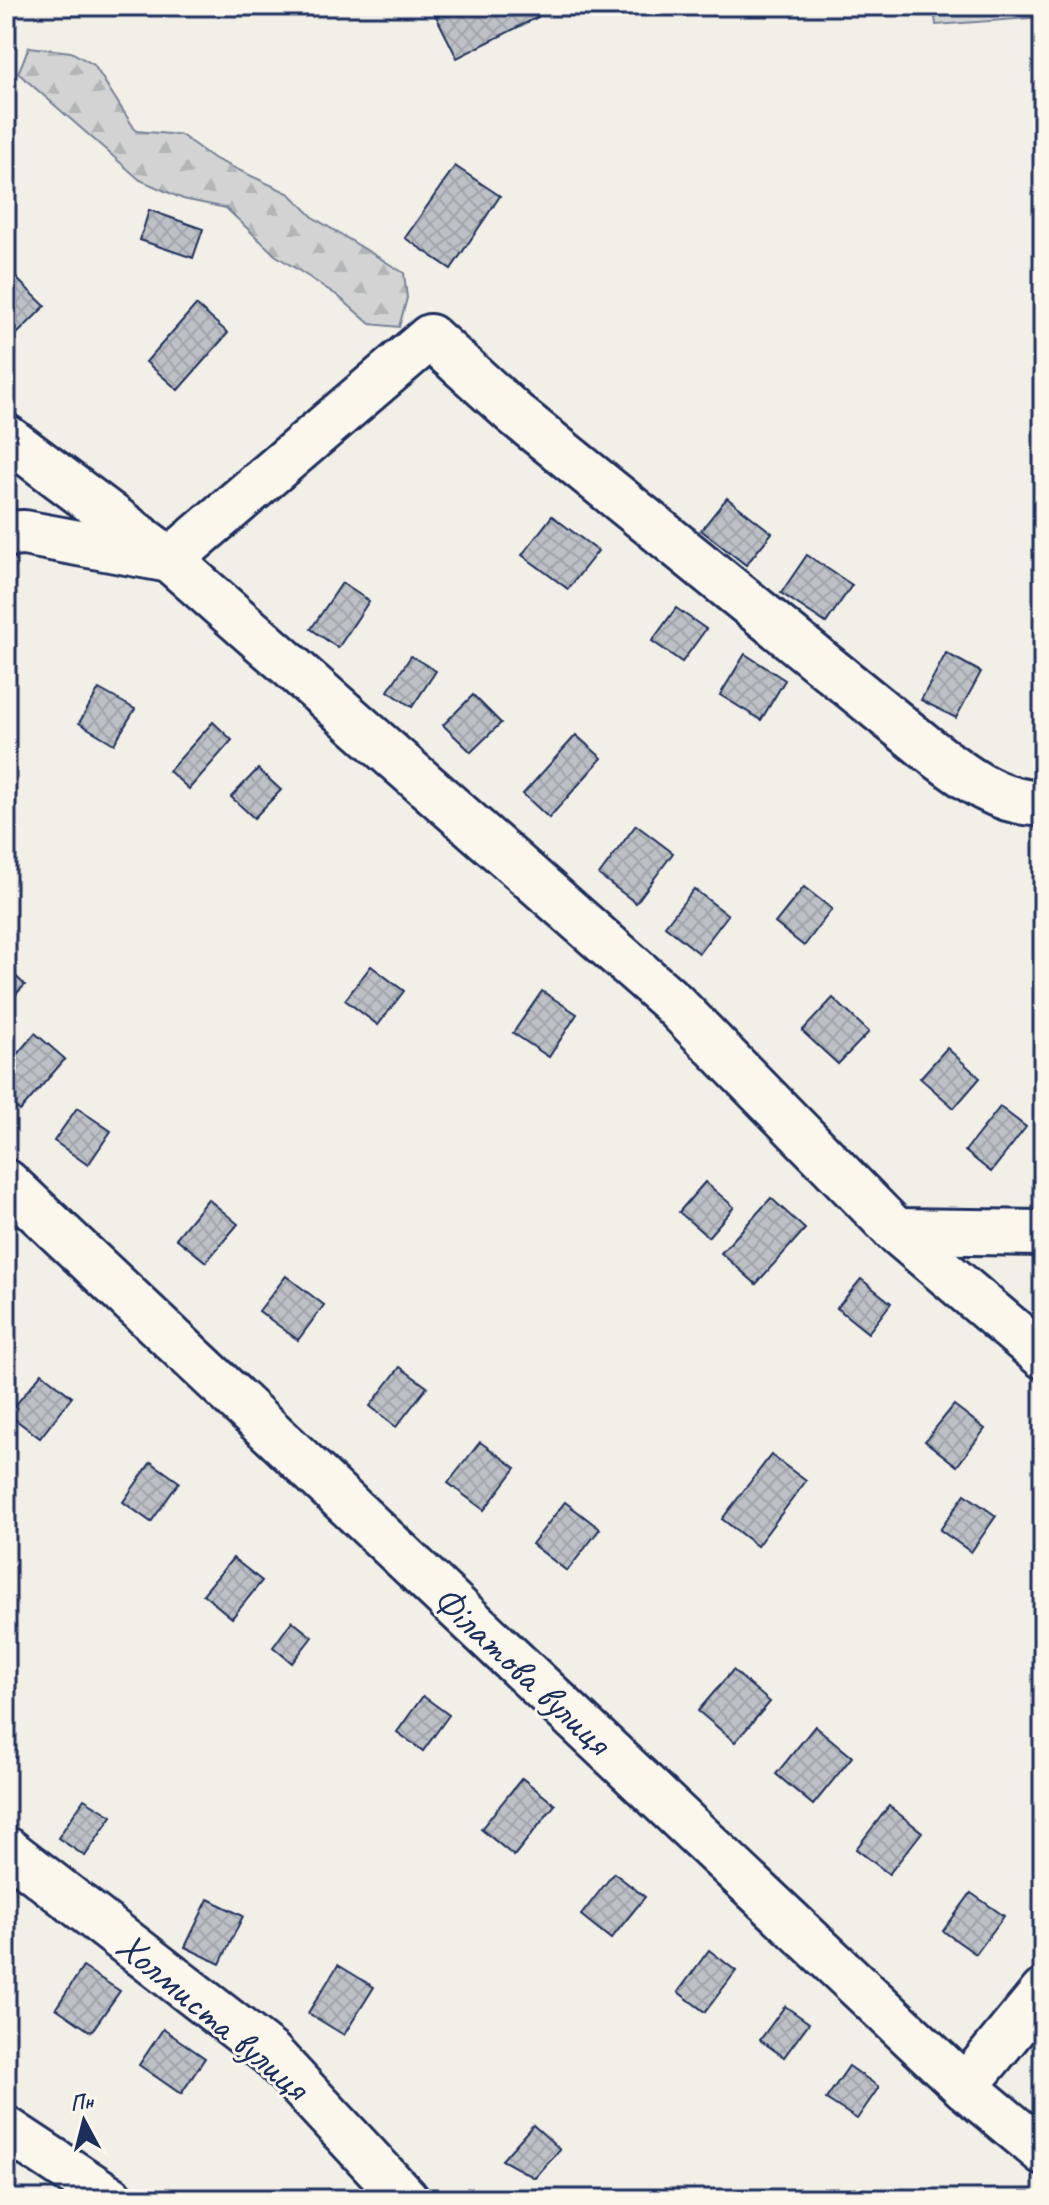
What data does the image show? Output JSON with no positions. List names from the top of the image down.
{
  "streets": {
    "street": ["Філатова вулиця", "Холмиста вулиця"]
  },
  "north": "top"
}
